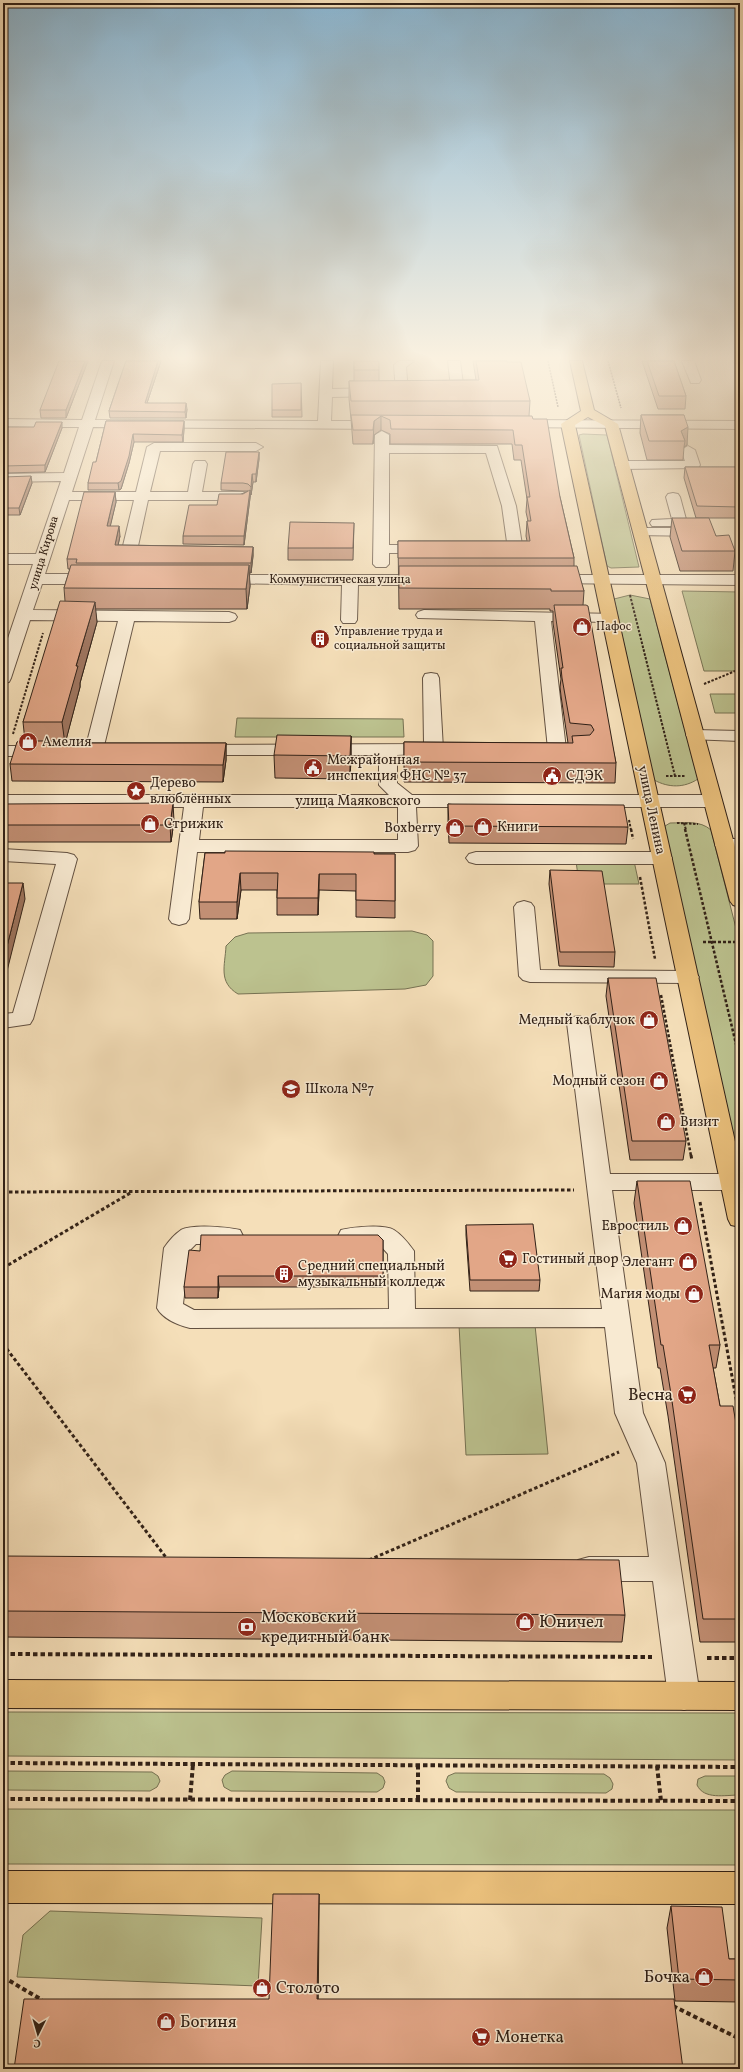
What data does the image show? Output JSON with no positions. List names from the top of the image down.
{
  "streets": {
    "main road": ["улица Ленина"],
    "street": ["улица Кирова", "Коммунистическая улица", "улица Маяковского"]
  },
  "crossings": [
    ["улица Маяковского", "улица Ленина"]
  ],
  "places": {
    "shop": [
      "Пафос",
      "Амелия",
      "Стрижик",
      "Книги",
      "Boxberry",
      "Медный каблучок",
      "Модный сезон",
      "Визит",
      "Евростиль",
      "Элегант",
      "Магия моды",
      "Юничел",
      "Бочка",
      "Столото",
      "Богиня"
    ],
    "building": ["Управление труда и социальной защиты", "Средний специальный музыкальный колледж"],
    "public building": ["Межрайонная инспекция ФНС № 37", "СДЭК"],
    "place": ["Дерево влюблённых"],
    "school or university": ["Школа №7"],
    "supermarket": ["Гостиный двор", "Весна", "Монетка"],
    "bank": ["Московский кредитный банк"]
  },
  "north": "bottom"
}
